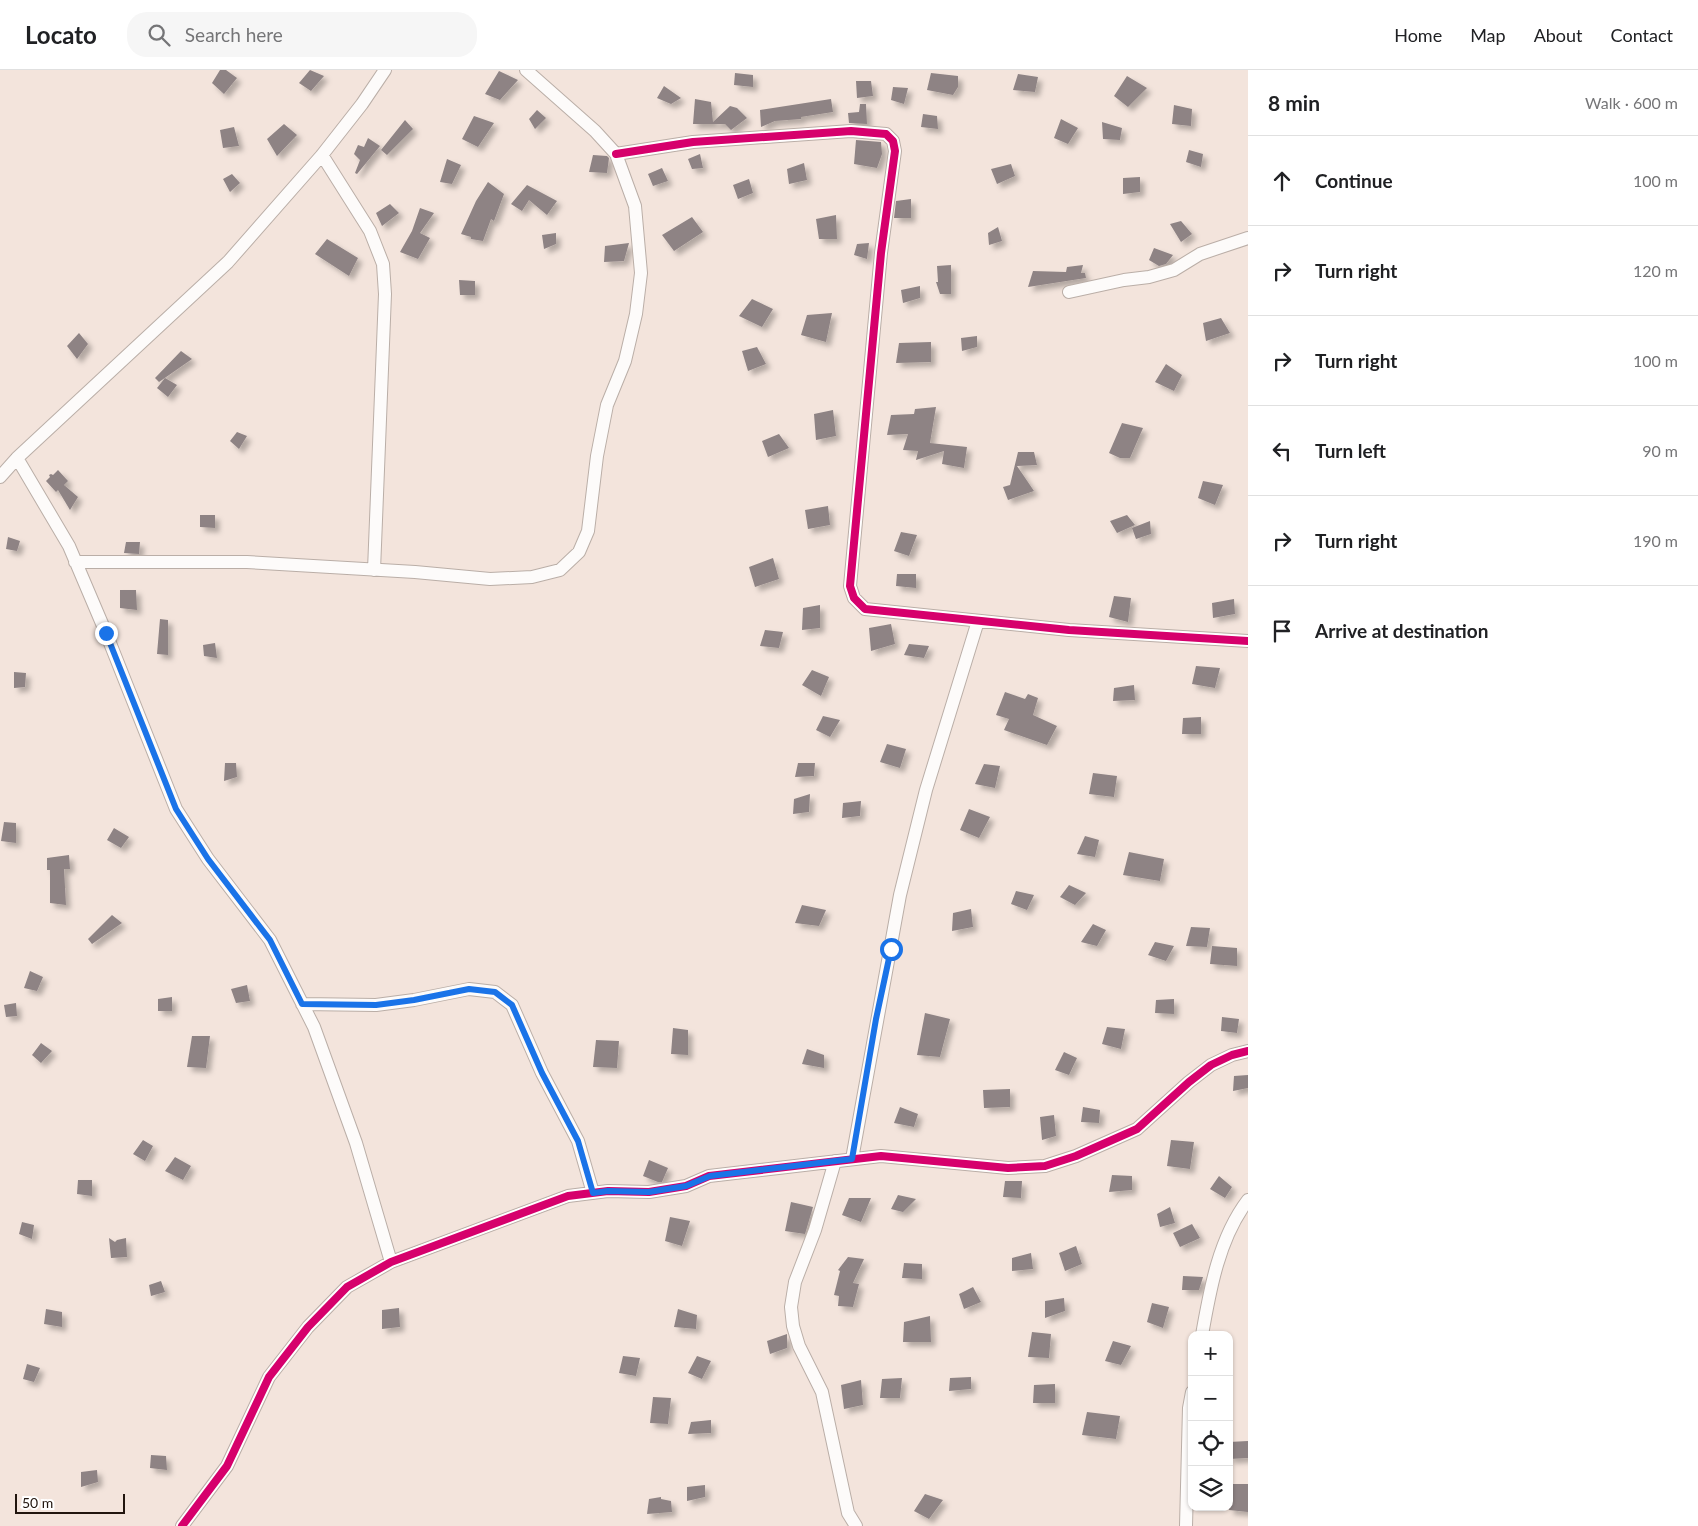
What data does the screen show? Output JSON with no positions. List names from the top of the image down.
{
  "scale_bar": "50 m",
  "page": {
    "header": "Locato",
    "search": "Search here",
    "nav": [
      "Home",
      "Map",
      "About",
      "Contact"
    ],
    "heading": ["8 min", "Walk · 600 m"],
    "list": [
      ["Continue", "100 m"],
      ["Turn right", "120 m"],
      ["Turn right", "100 m"],
      ["Turn left", "90 m"],
      ["Turn right", "190 m"],
      "Arrive at destination"
    ],
    "map_buttons": ["+", "−"],
    "scale": "50 m"
  }
}
